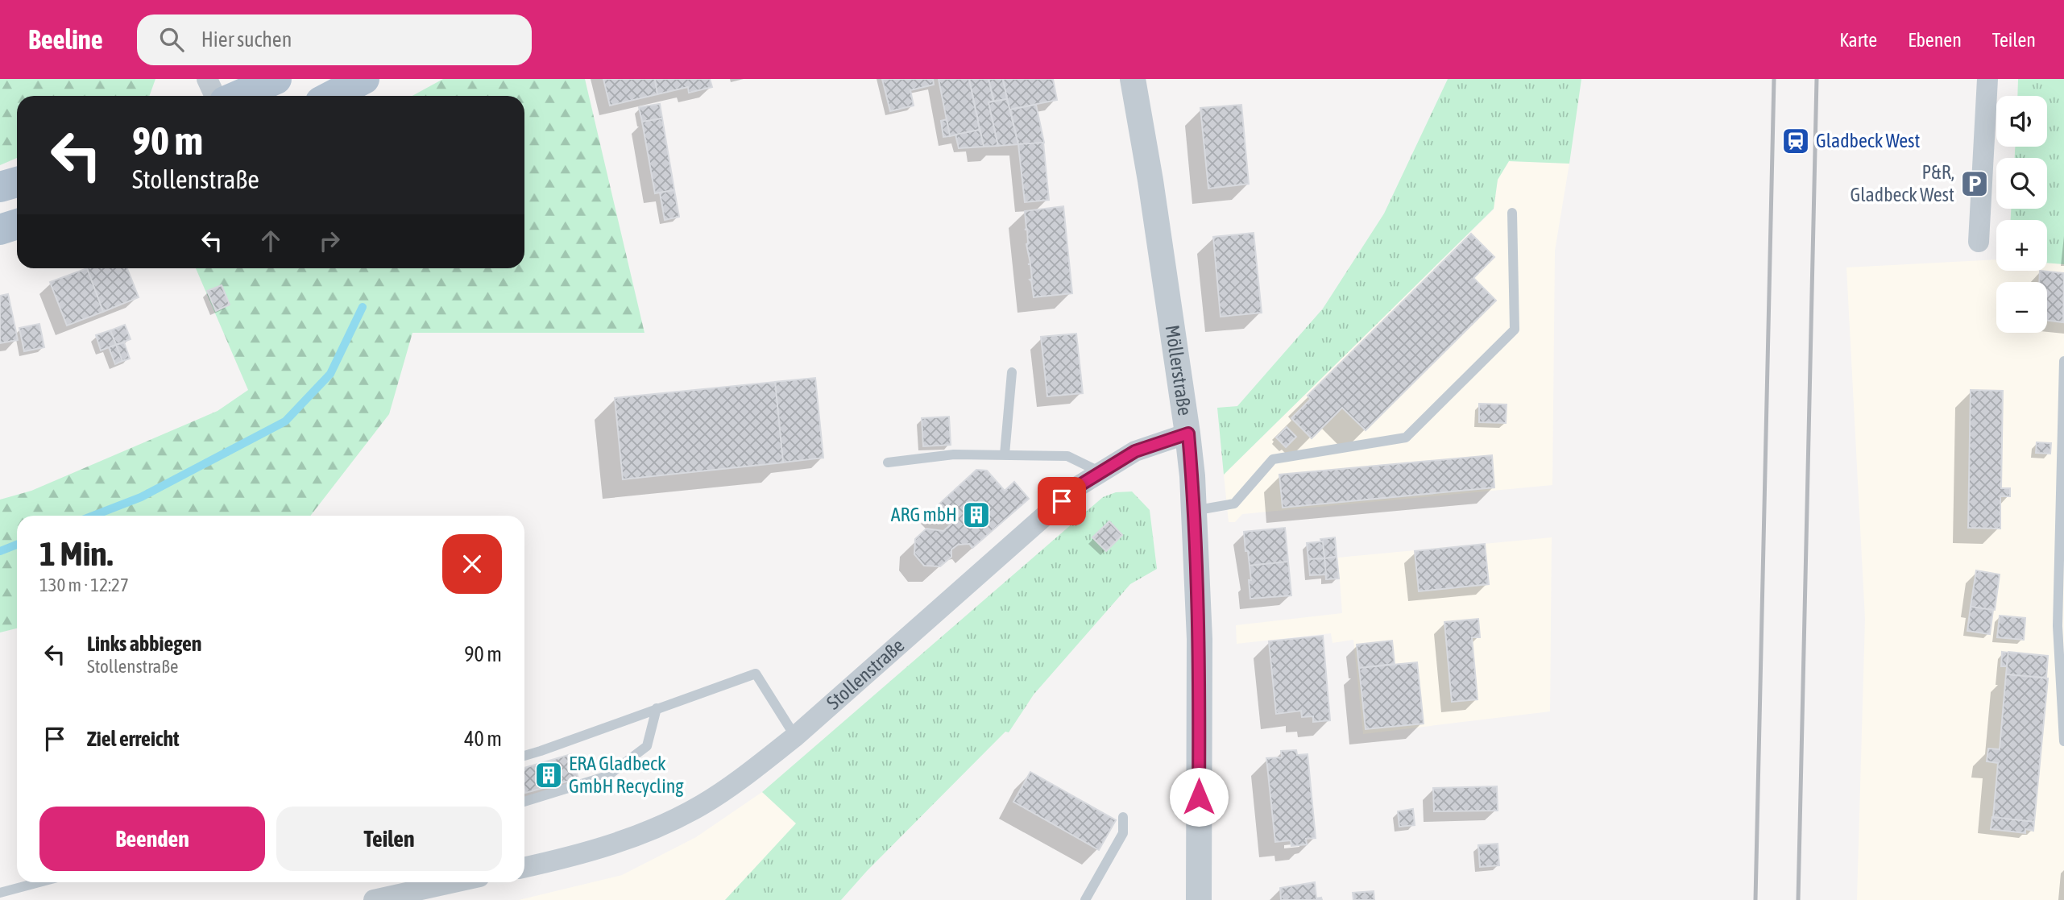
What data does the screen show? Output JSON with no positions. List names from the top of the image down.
{
  "streets": {
    "street": ["Möllerstraße", "Stollenstraße"]
  },
  "crossings": [
    ["Möllerstraße", "Stollenstraße"]
  ],
  "places": {
    "station": ["Gladbeck West"],
    "parking": ["P&R, Gladbeck West"],
    "building": ["ARG mbH", "ERA Gladbeck GmbH Recycling"]
  },
  "page": {
    "header": "Beeline",
    "search": "Hier suchen",
    "nav": ["Karte", "Ebenen", "Teilen"],
    "map_buttons": ["+", "−"],
    "turn": ["90 m", "Stollenstraße"],
    "heading": ["1 Min.", "130 m · 12:27"],
    "list": [
      {
        "name": "Links abbiegen",
        "note": "Stollenstraße",
        "value": "90 m"
      },
      {
        "name": "Ziel erreicht",
        "value": "40 m"
      }
    ],
    "buttons": ["Beenden", "Teilen"]
  }
}
